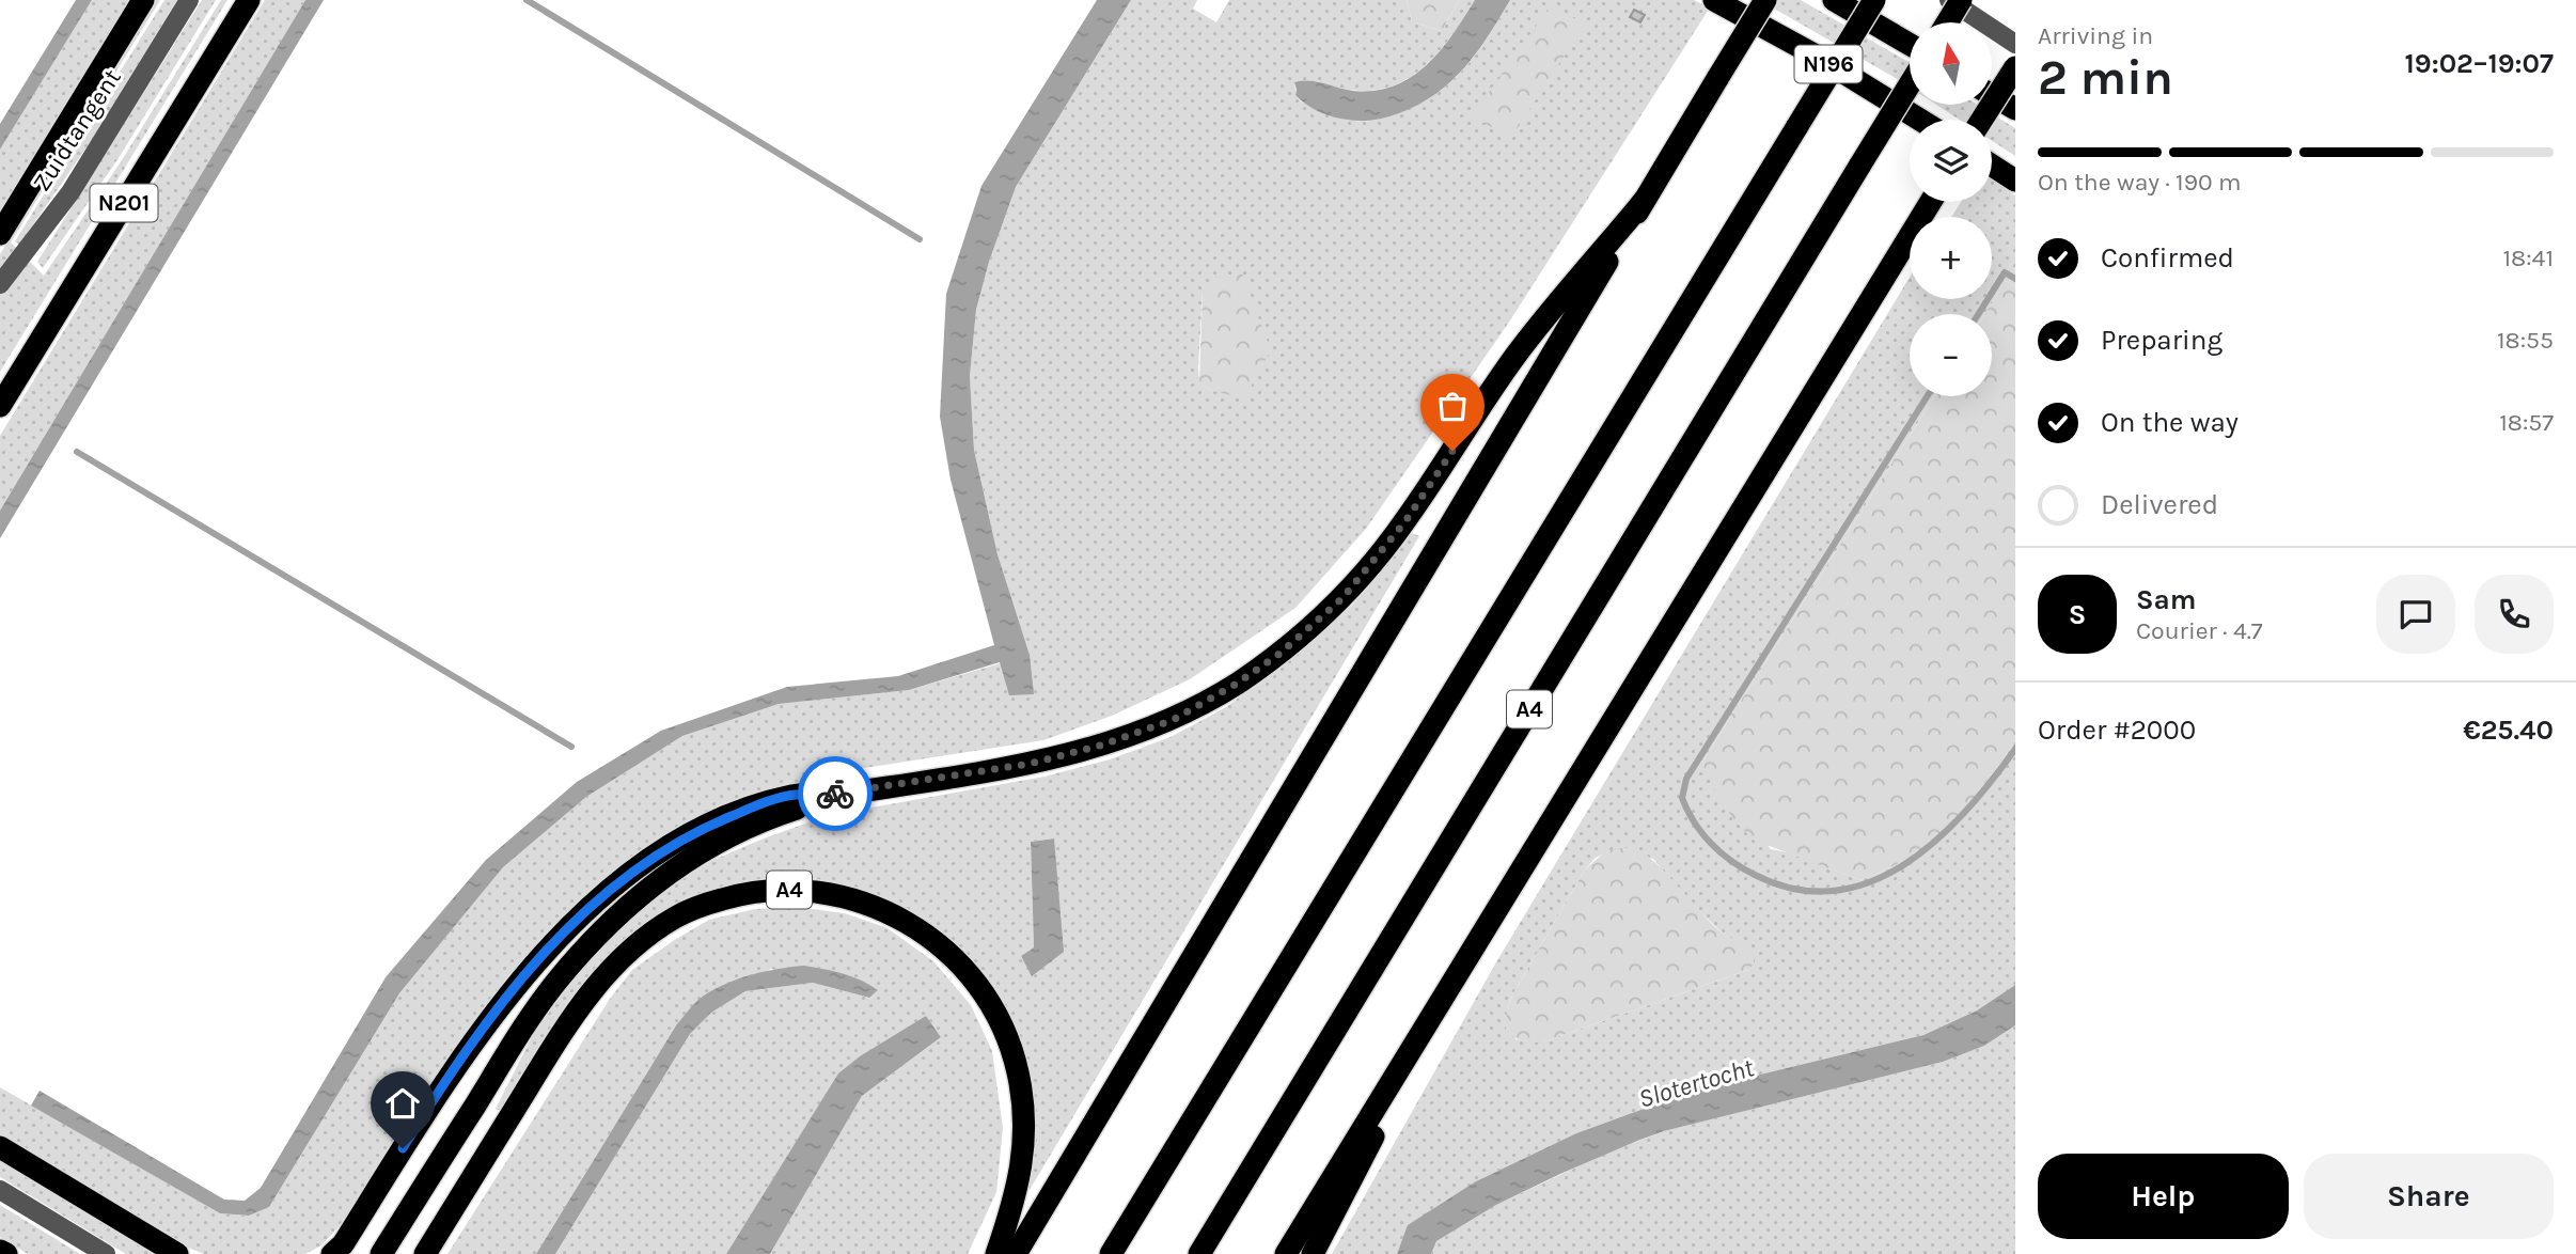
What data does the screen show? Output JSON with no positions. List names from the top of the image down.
{
  "streets": {
    "highway": ["N196", "N201", "A4"],
    "street": ["Zuidtangent"]
  },
  "water": ["Slotertocht"],
  "north": "top",
  "page": {
    "heading": ["2 min", "Arriving in", "19:02–19:07"],
    "panel": [
      "Sam",
      "Courier · 4.7",
      "Order #2000",
      "€25.40"
    ],
    "map_buttons": ["+", "−"],
    "bar": "On the way · 190 m",
    "list": [
      ["Confirmed", "18:41"],
      ["Preparing", "18:55"],
      ["On the way", "18:57"],
      "Delivered"
    ],
    "round": "S",
    "buttons": ["Help", "Share"]
  }
}
